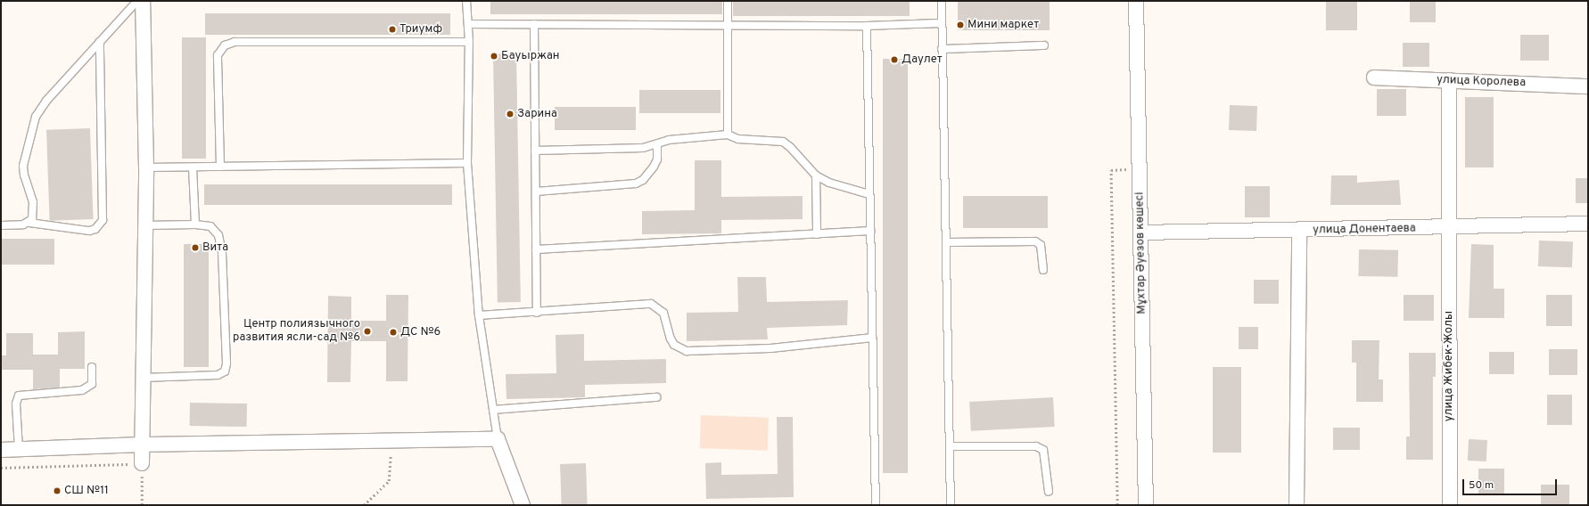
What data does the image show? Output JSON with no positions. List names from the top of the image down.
{
  "streets": {
    "street": [
      "улица Королева",
      "улица Донентаева",
      "Мұхтар Әуезов көшесі",
      "улица Жибек-Жолы"
    ]
  },
  "crossings": [
    ["улица Королева", "улица Жибек-Жолы"],
    ["улица Донентаева", "Мұхтар Әуезов көшесі"],
    ["улица Донентаева", "улица Жибек-Жолы"]
  ],
  "places": [
    "Мини маркет",
    "Триумф",
    "Бауыржан",
    "Даулет",
    "Зарина",
    "Вита",
    "Центр полиязычного развития ясли-сад №6",
    "ДС №6",
    "СШ №11"
  ],
  "scale_bar": "50 m"
}
